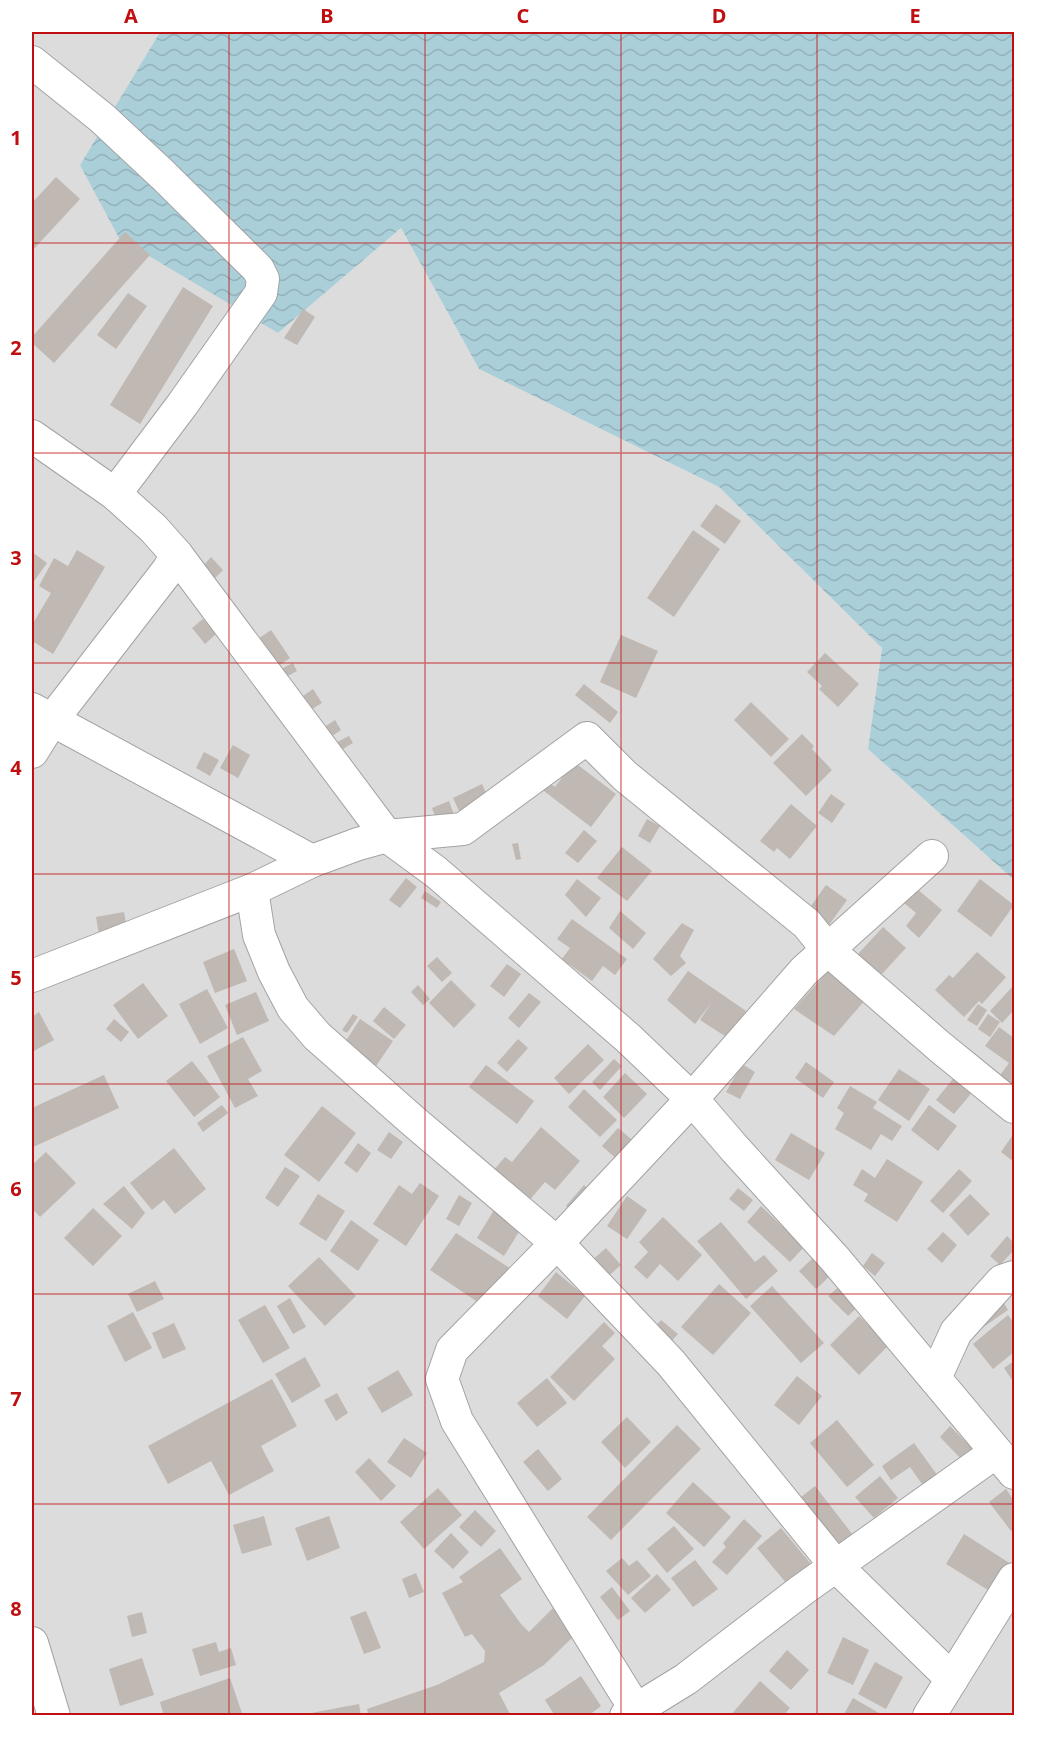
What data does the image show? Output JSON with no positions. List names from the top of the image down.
{
  "grid": {
    "columns": [
      "A",
      "B",
      "C",
      "D",
      "E"
    ],
    "rows": [
      "1",
      "2",
      "3",
      "4",
      "5",
      "6",
      "7",
      "8"
    ]
  }
}
